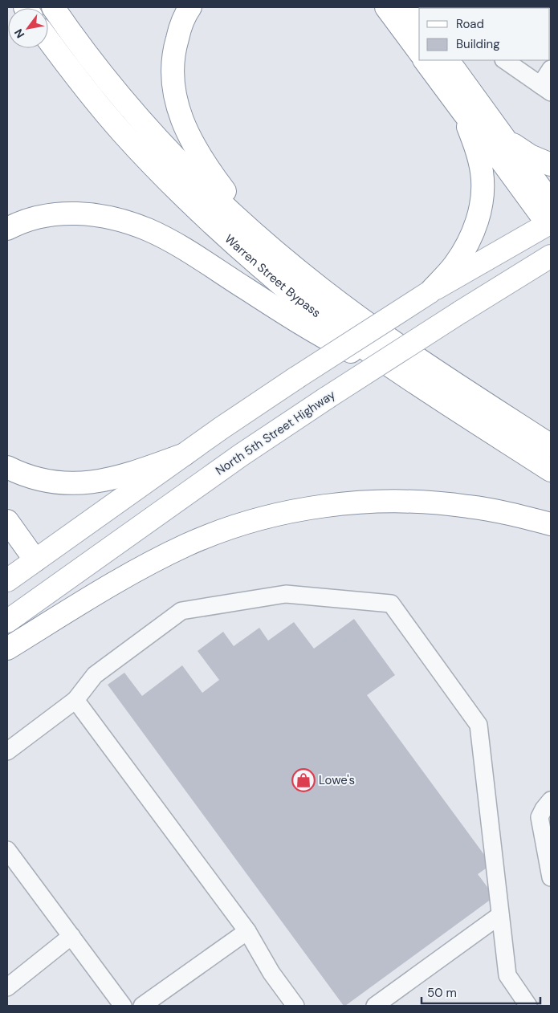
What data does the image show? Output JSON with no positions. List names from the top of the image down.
{
  "streets": {
    "main road": ["Warren Street Bypass", "North 5th Street Highway"]
  },
  "places": {
    "shop": ["Lowe's"]
  },
  "legend": ["Road", "Building"],
  "scale_bar": "50 m",
  "north": "bottom left"
}
